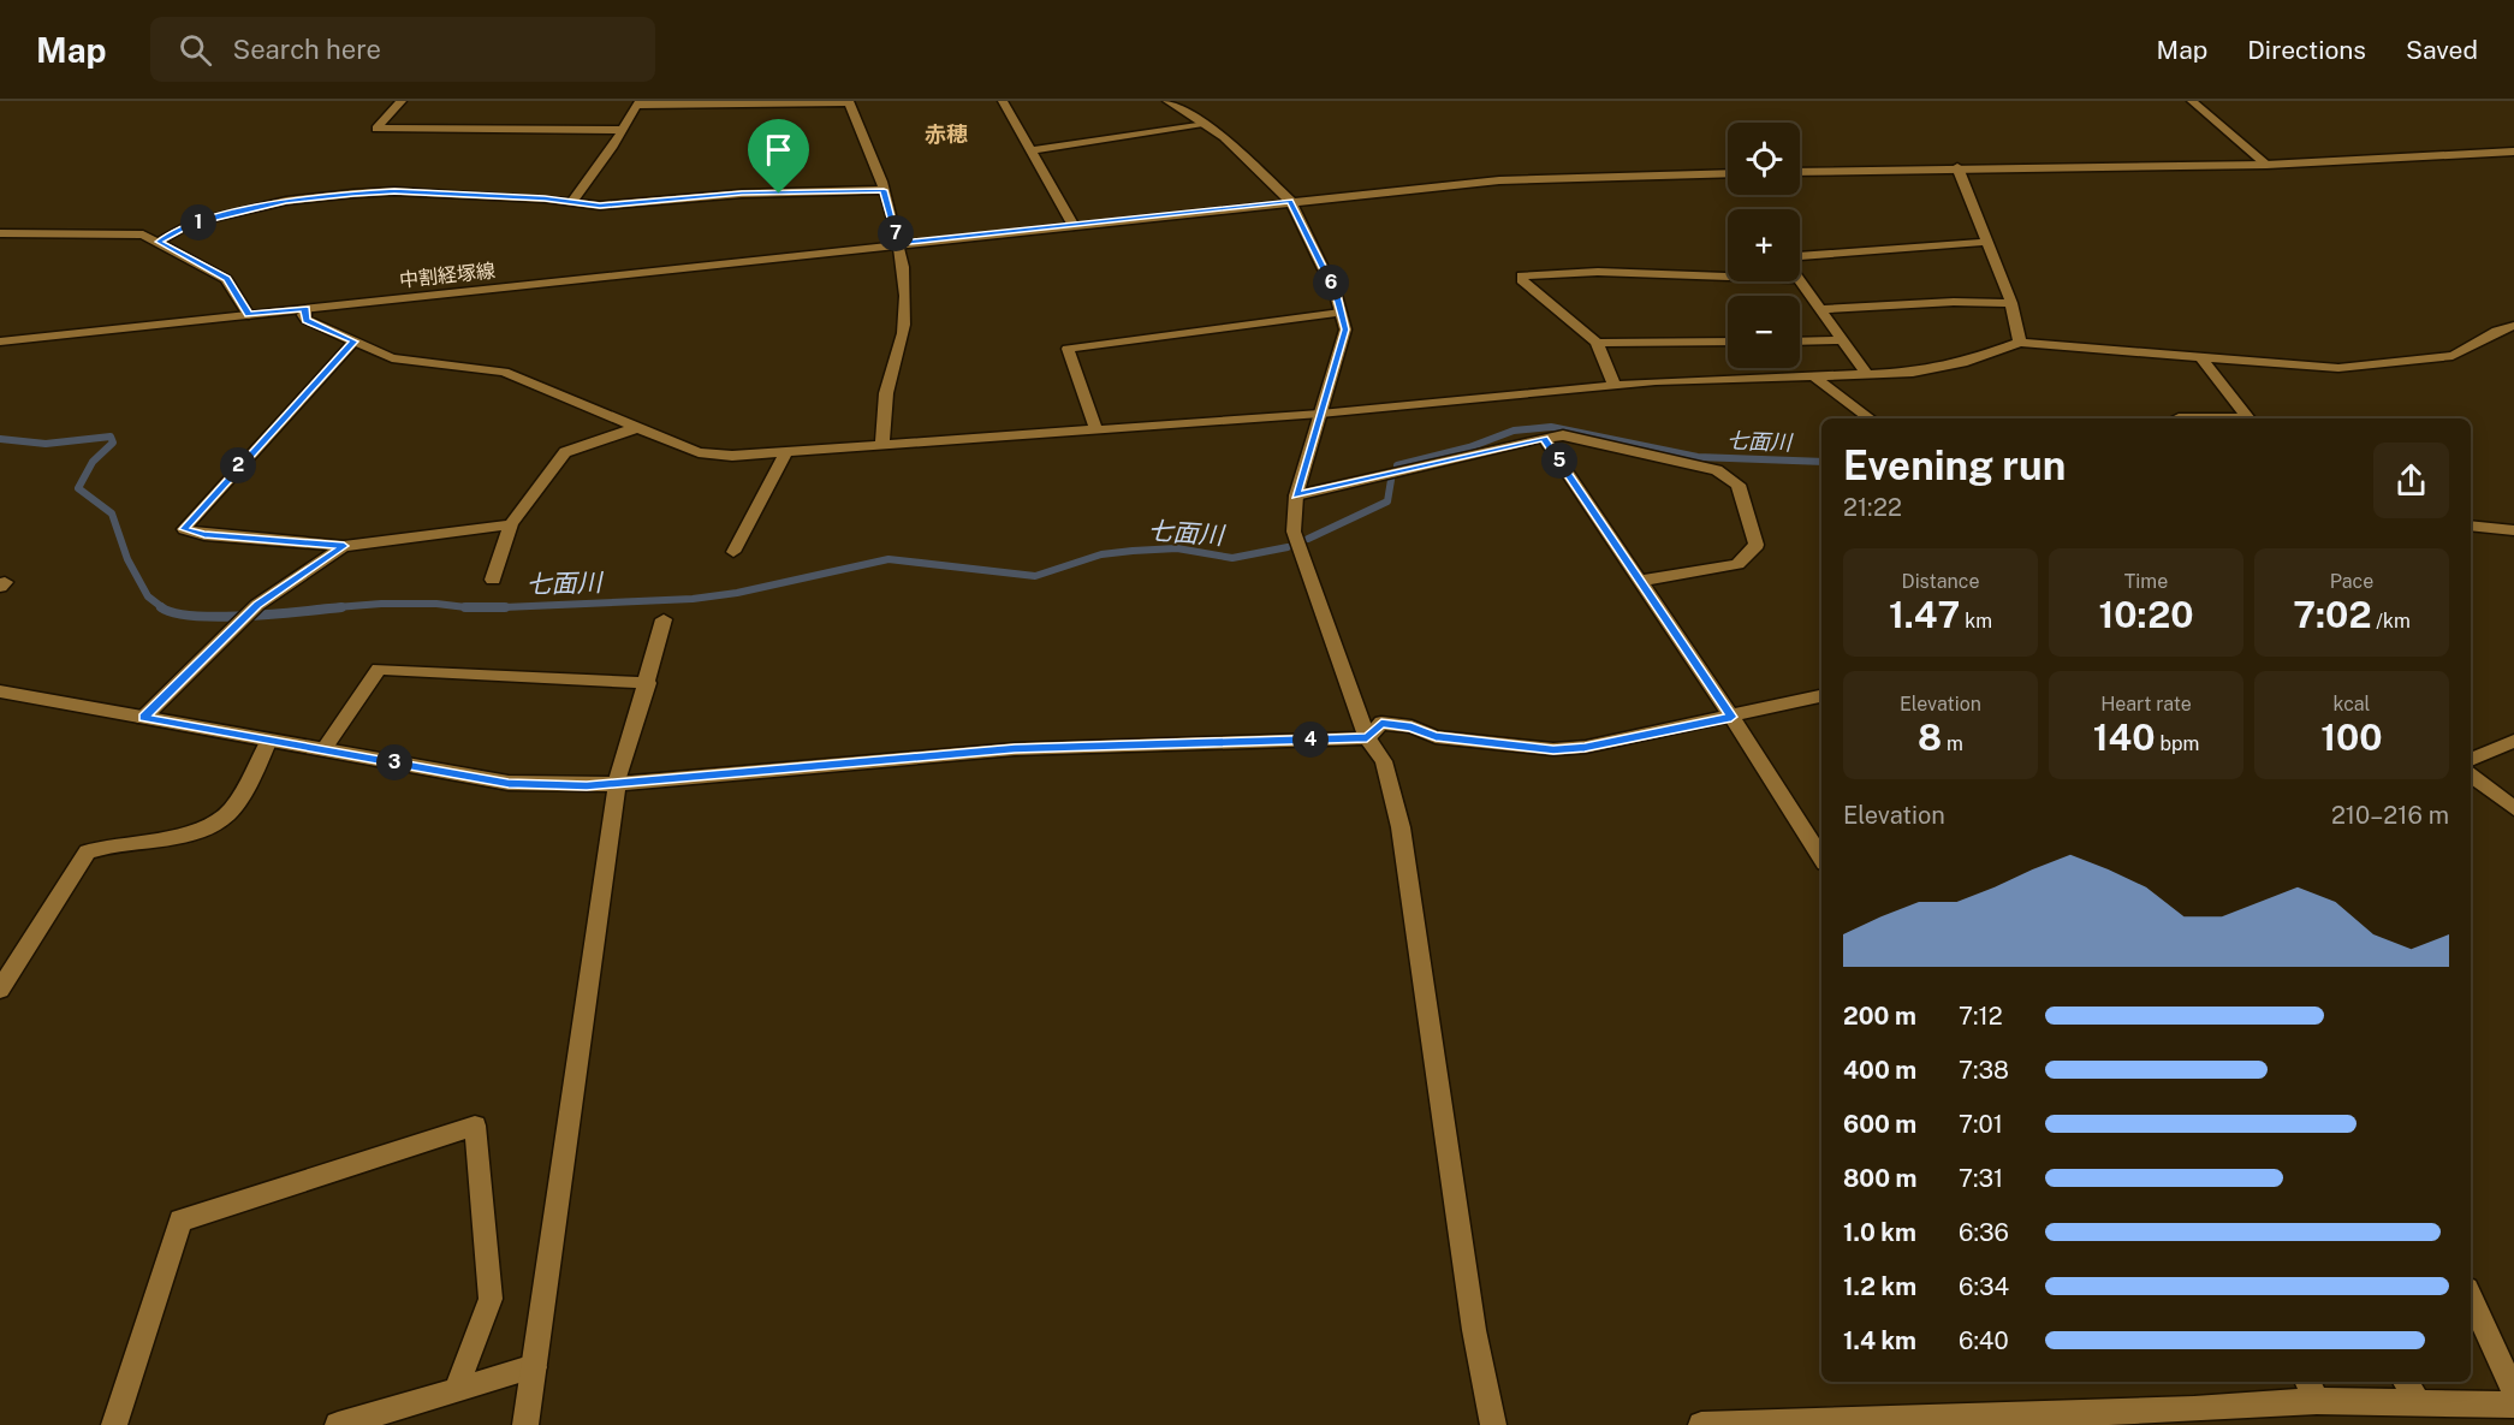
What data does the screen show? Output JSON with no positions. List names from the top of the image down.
{
  "streets": {
    "street": ["中割経塚線"]
  },
  "districts": ["赤穂"],
  "water": ["七面川"],
  "page": {
    "header": "Map",
    "search": "Search here",
    "nav": ["Map", "Directions", "Saved"],
    "map_buttons": ["+", "−"],
    "pins": [
      "1",
      "7",
      "6",
      "5",
      "2",
      "4",
      "3"
    ],
    "heading": ["Evening run", "21:22"],
    "stats": [
      ["Distance", "1.47 km"],
      ["Time", "10:20"],
      ["Pace", "7:02 /km"],
      ["Elevation", "8 m"],
      ["Heart rate", "140 bpm"],
      ["kcal", "100"]
    ],
    "chart": ["Elevation", "210–216 m"],
    "list": [
      {
        "name": "200 m",
        "note": "7:12"
      },
      {
        "name": "400 m",
        "note": "7:38"
      },
      {
        "name": "600 m",
        "note": "7:01"
      },
      {
        "name": "800 m",
        "note": "7:31"
      },
      {
        "name": "1.0 km",
        "note": "6:36"
      },
      {
        "name": "1.2 km",
        "note": "6:34"
      },
      {
        "name": "1.4 km",
        "note": "6:40"
      }
    ]
  }
}
